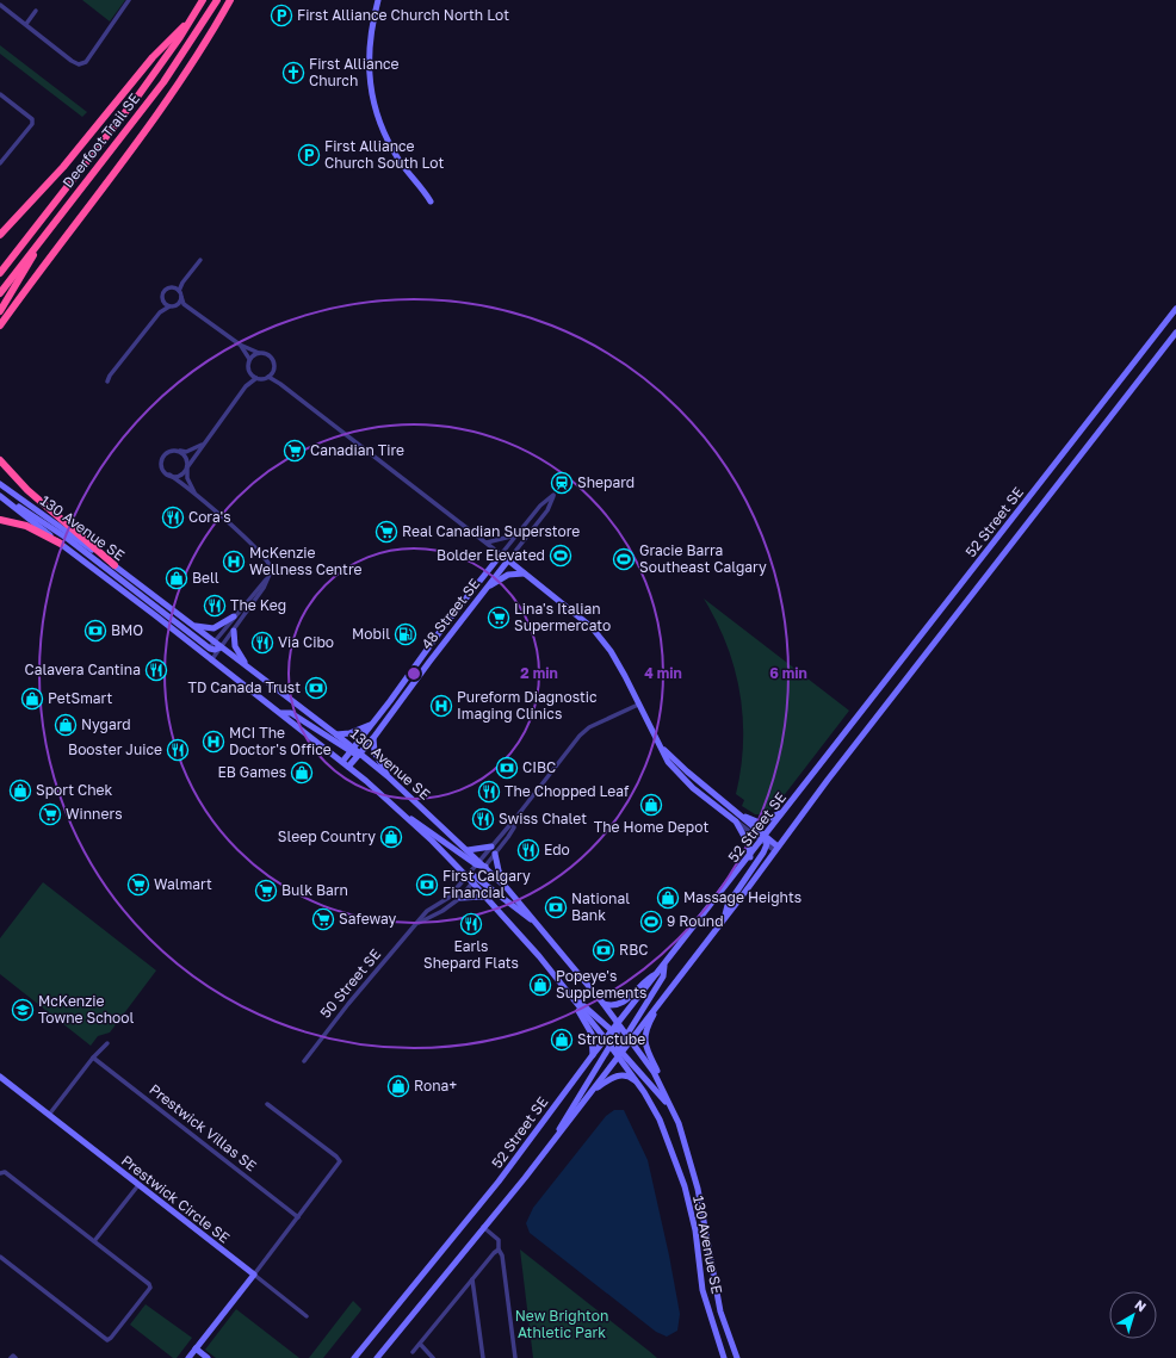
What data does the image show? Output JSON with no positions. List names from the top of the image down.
{
  "streets": {
    "highway": ["Deerfoot Trail SE"],
    "main road": [
      "52 Street SE",
      "130 Avenue SE",
      "48 Street SE",
      "Prestwick Circle SE"
    ],
    "street": ["50 Street SE", "Prestwick Villas SE"]
  },
  "crossings": [
    ["52 Street SE", "130 Avenue SE"],
    ["130 Avenue SE", "48 Street SE"],
    ["130 Avenue SE", "50 Street SE"]
  ],
  "parks": ["New Brighton Athletic Park"],
  "places": {
    "parking": ["First Alliance Church North Lot", "First Alliance Church South Lot"],
    "church": ["First Alliance Church"],
    "supermarket": [
      "Canadian Tire",
      "Real Canadian Superstore",
      "Lina's Italian Supermercato",
      "Winners",
      "Walmart",
      "Bulk Barn",
      "Safeway"
    ],
    "station": ["Shepard"],
    "restaurant": [
      "Cora's",
      "The Keg",
      "Via Cibo",
      "Calavera Cantina",
      "Booster Juice",
      "The Chopped Leaf",
      "Swiss Chalet",
      "Edo",
      "Earls Shepard Flats"
    ],
    "sports": ["Bolder Elevated", "Gracie Barra Southeast Calgary", "9 Round"],
    "hospital": ["McKenzie Wellness Centre", "Pureform Diagnostic Imaging Clinics", "MCI The Doctor's Office"],
    "shop": [
      "Bell",
      "PetSmart",
      "Nygard",
      "EB Games",
      "Sport Chek",
      "The Home Depot",
      "Sleep Country",
      "Massage Heights",
      "Popeye's Supplements",
      "Structube",
      "Rona+"
    ],
    "bank": [
      "BMO",
      "TD Canada Trust",
      "CIBC",
      "First Calgary Financial",
      "National Bank",
      "RBC"
    ],
    "fuel station": ["Mobil"],
    "school or university": ["McKenzie Towne School"]
  },
  "north": "top right",
  "rings": ["2 min", "4 min", "6 min"]
}
